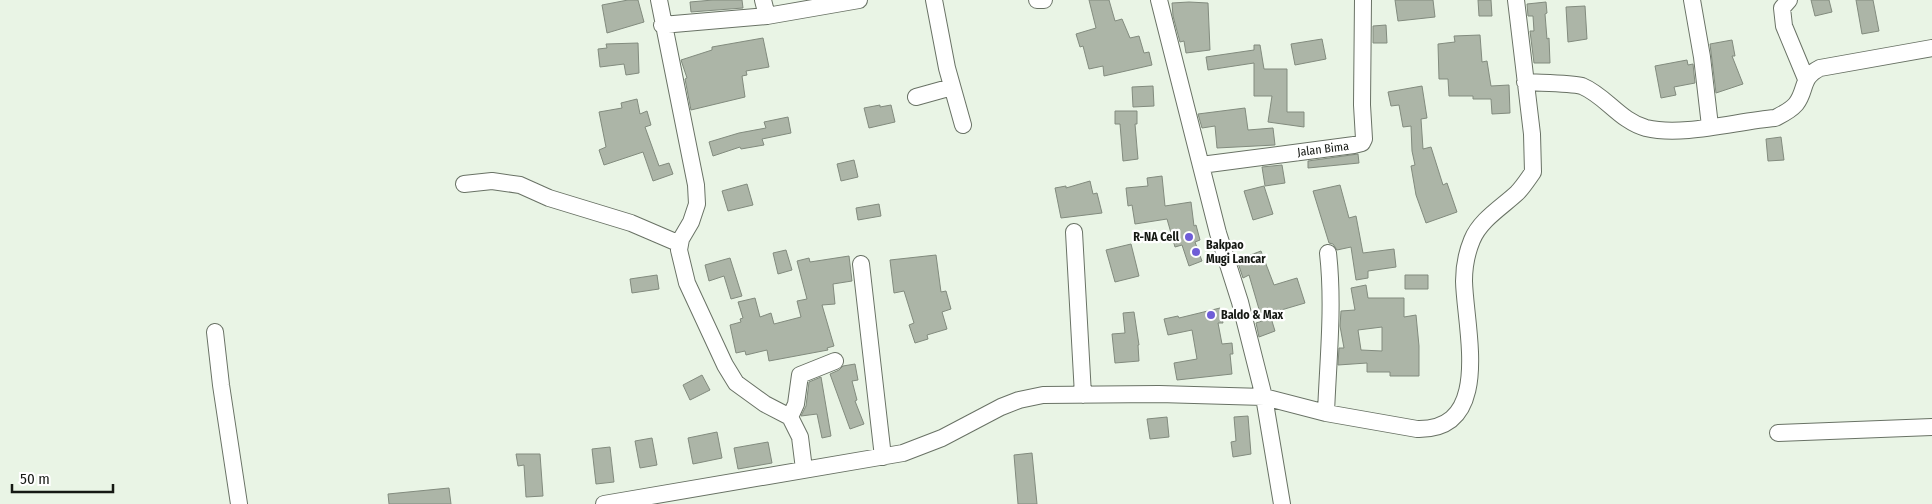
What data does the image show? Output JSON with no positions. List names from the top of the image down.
{
  "streets": {
    "street": ["Jalan Bima"]
  },
  "places": ["R-NA Cell", "Bakpao Mugi Lancar", "Baldo & Max"],
  "scale_bar": "50 m"
}
